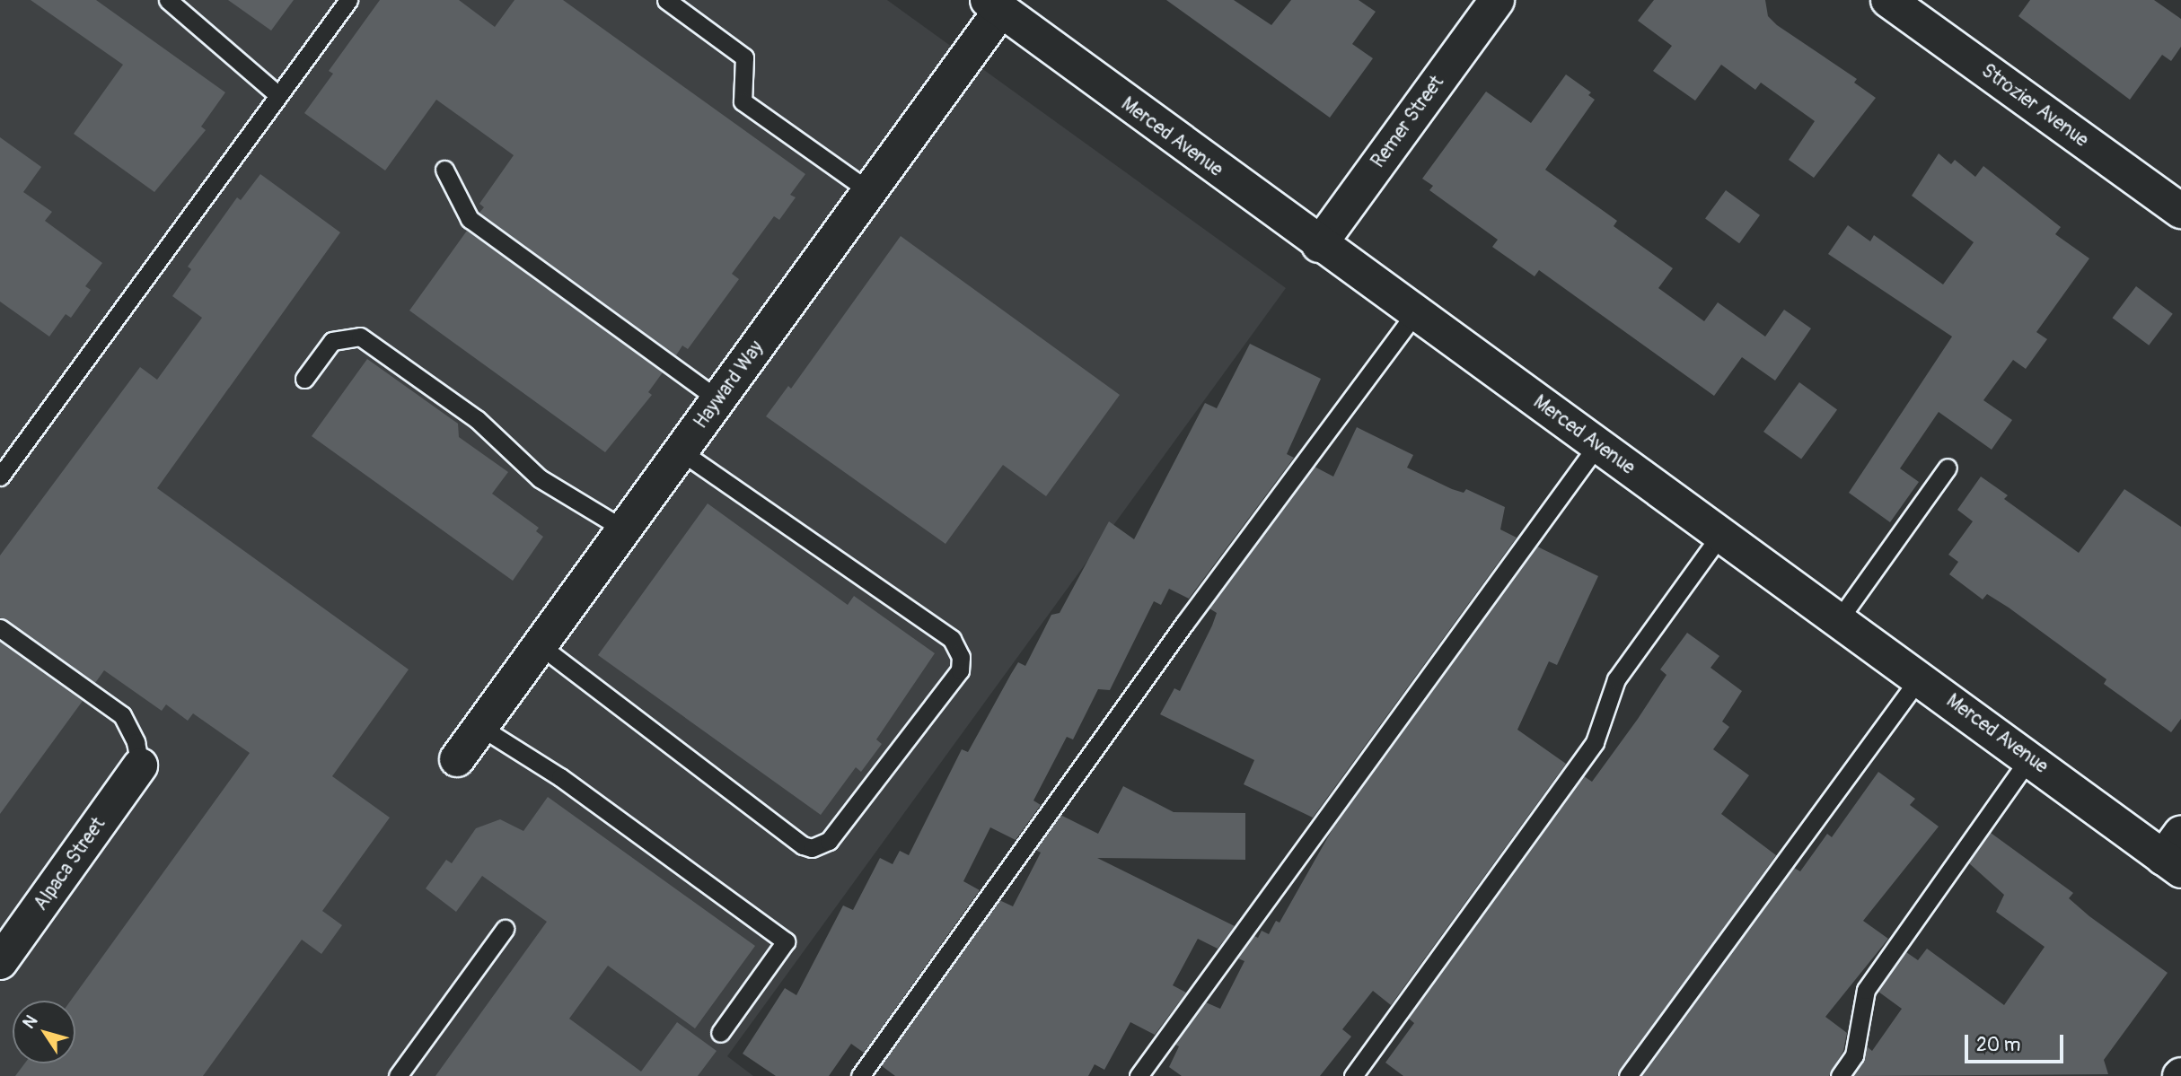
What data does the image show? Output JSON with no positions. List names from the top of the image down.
{
  "streets": {
    "street": [
      "Strozier Avenue",
      "Remer Street",
      "Merced Avenue",
      "Hayward Way",
      "Alpaca Street"
    ]
  },
  "crossings": [
    ["Remer Street", "Merced Avenue"],
    ["Merced Avenue", "Hayward Way"]
  ],
  "scale_bar": "20 m",
  "north": "top left"
}
